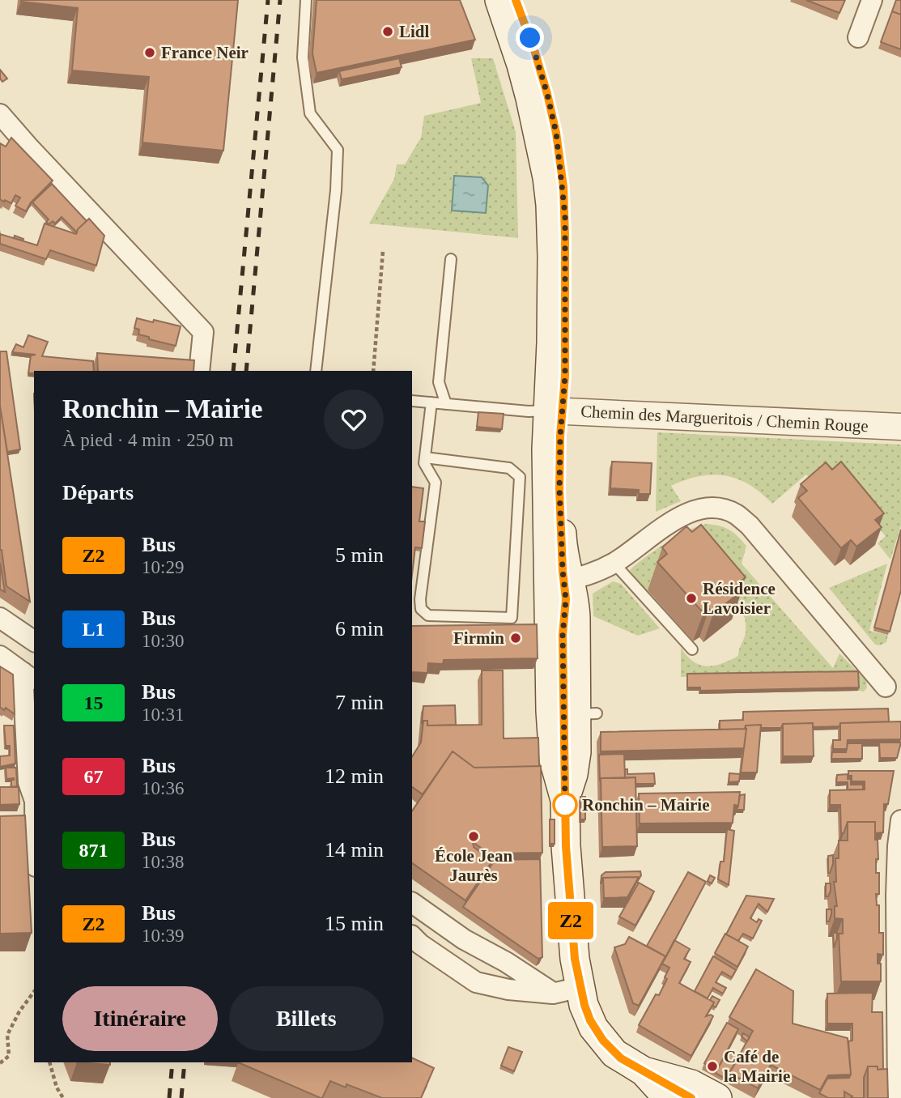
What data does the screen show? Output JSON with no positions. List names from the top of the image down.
{
  "streets": {
    "street": ["Chemin des Margueritois / Chemin Rouge"]
  },
  "places": [
    "Lidl",
    "France Neir",
    "Résidence Lavoisier",
    "Firmin",
    "Ronchin – Mairie",
    "École Jean Jaurès",
    "Café de la Mairie"
  ],
  "lines": ["bus line Z2"],
  "page": {
    "on_map": "Z2",
    "heading": [
      ["Ronchin – Mairie", "À pied · 4 min · 250 m"],
      "Départs"
    ],
    "list": [
      {
        "mark": "Z2",
        "name": "Bus",
        "note": "10:29",
        "value": "5 min"
      },
      {
        "mark": "L1",
        "name": "Bus",
        "note": "10:30",
        "value": "6 min"
      },
      {
        "mark": "15",
        "name": "Bus",
        "note": "10:31",
        "value": "7 min"
      },
      {
        "mark": "67",
        "name": "Bus",
        "note": "10:36",
        "value": "12 min"
      },
      {
        "mark": "871",
        "name": "Bus",
        "note": "10:38",
        "value": "14 min"
      },
      {
        "mark": "Z2",
        "name": "Bus",
        "note": "10:39",
        "value": "15 min"
      }
    ],
    "buttons": ["Itinéraire", "Billets"]
  }
}
